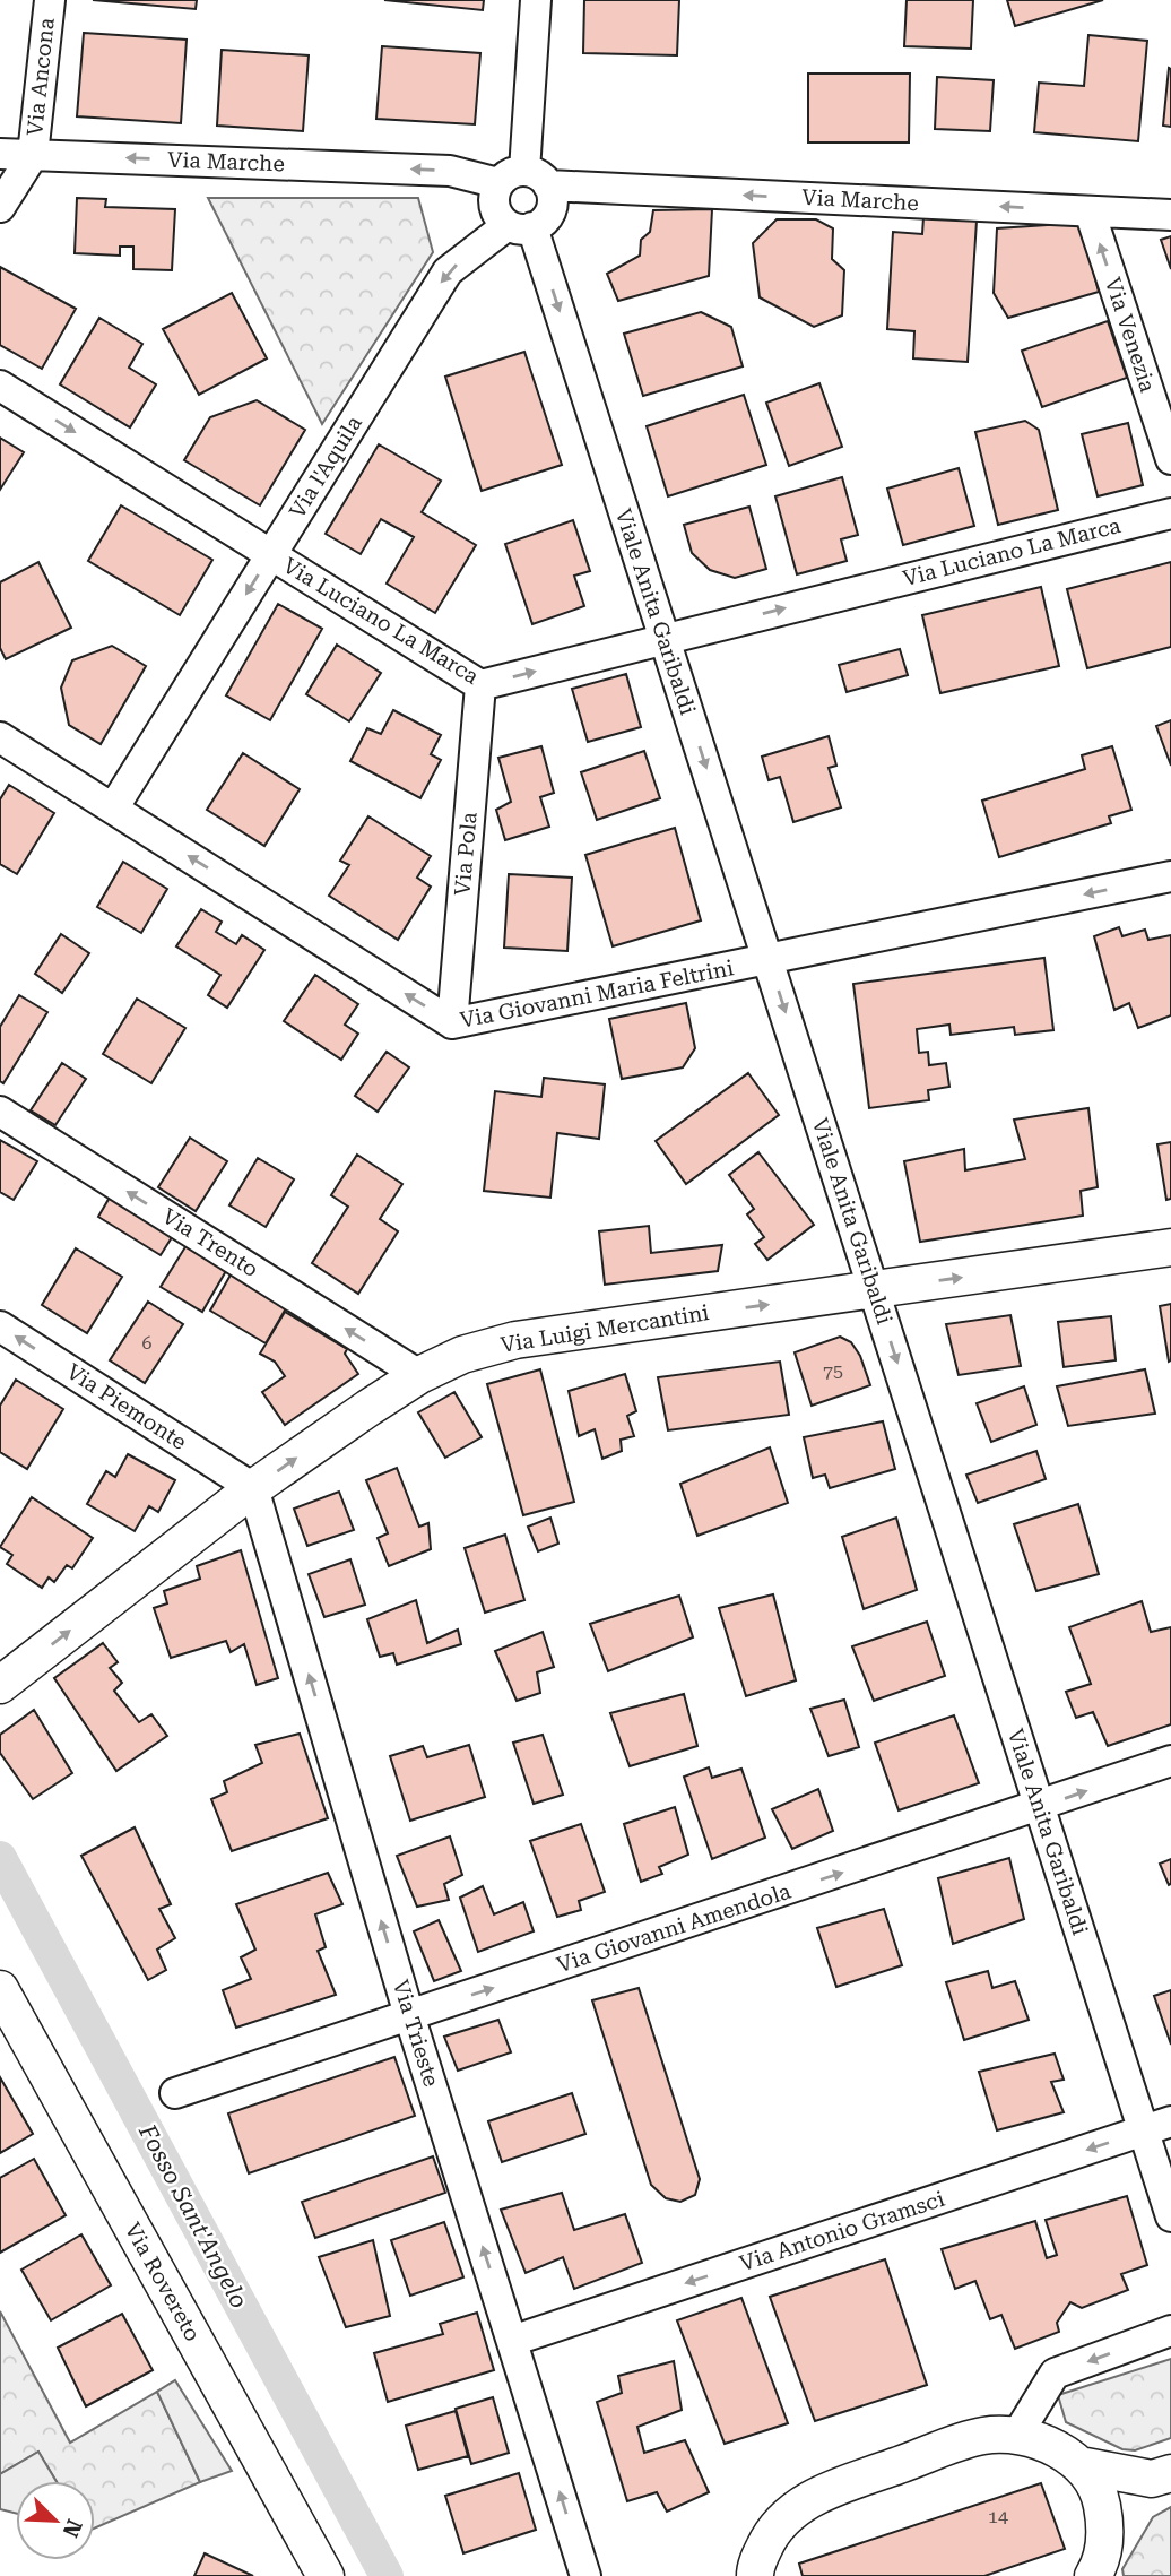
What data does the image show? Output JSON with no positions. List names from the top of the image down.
{
  "streets": {
    "street": [
      "Via Ancona",
      "Via Marche",
      "Via Venezia",
      "Via l'Aquila",
      "Via Luciano La Marca",
      "Viale Anita Garibaldi",
      "Via Pola",
      "Via Giovanni Maria Feltrini",
      "Via Trento",
      "Via Luigi Mercantini",
      "Via Piemonte",
      "Via Giovanni Amendola",
      "Via Trieste",
      "Via Antonio Gramsci",
      "Via Rovereto"
    ]
  },
  "crossings": [
    ["Via Ancona", "Via Marche"],
    ["Via Marche", "Via Venezia"],
    ["Via Marche", "Viale Anita Garibaldi"],
    ["Via l'Aquila", "Via Luciano La Marca"],
    ["Via l'Aquila", "Viale Anita Garibaldi"],
    ["Via l'Aquila", "Via Giovanni Maria Feltrini"],
    ["Via Luciano La Marca", "Viale Anita Garibaldi"],
    ["Via Luciano La Marca", "Via Pola"],
    ["Viale Anita Garibaldi", "Via Giovanni Maria Feltrini"],
    ["Viale Anita Garibaldi", "Via Luigi Mercantini"],
    ["Viale Anita Garibaldi", "Via Giovanni Amendola"],
    ["Viale Anita Garibaldi", "Via Antonio Gramsci"],
    ["Via Pola", "Via Giovanni Maria Feltrini"],
    ["Via Trento", "Via Luigi Mercantini"],
    ["Via Luigi Mercantini", "Via Piemonte"],
    ["Via Luigi Mercantini", "Via Trieste"],
    ["Via Piemonte", "Via Trieste"],
    ["Via Giovanni Amendola", "Via Trieste"],
    ["Via Trieste", "Via Antonio Gramsci"]
  ],
  "one_way": [
    "Via Marche",
    "Via Venezia",
    "Via l'Aquila",
    "Via Luciano La Marca",
    "Viale Anita Garibaldi",
    "Via Giovanni Maria Feltrini",
    "Via Trento",
    "Via Luigi Mercantini",
    "Via Piemonte",
    "Via Giovanni Amendola",
    "Via Trieste"
  ],
  "water": ["Fosso Sant'Angelo"],
  "house_numbers": ["6", "75", "14"],
  "north": "bottom right"
}
